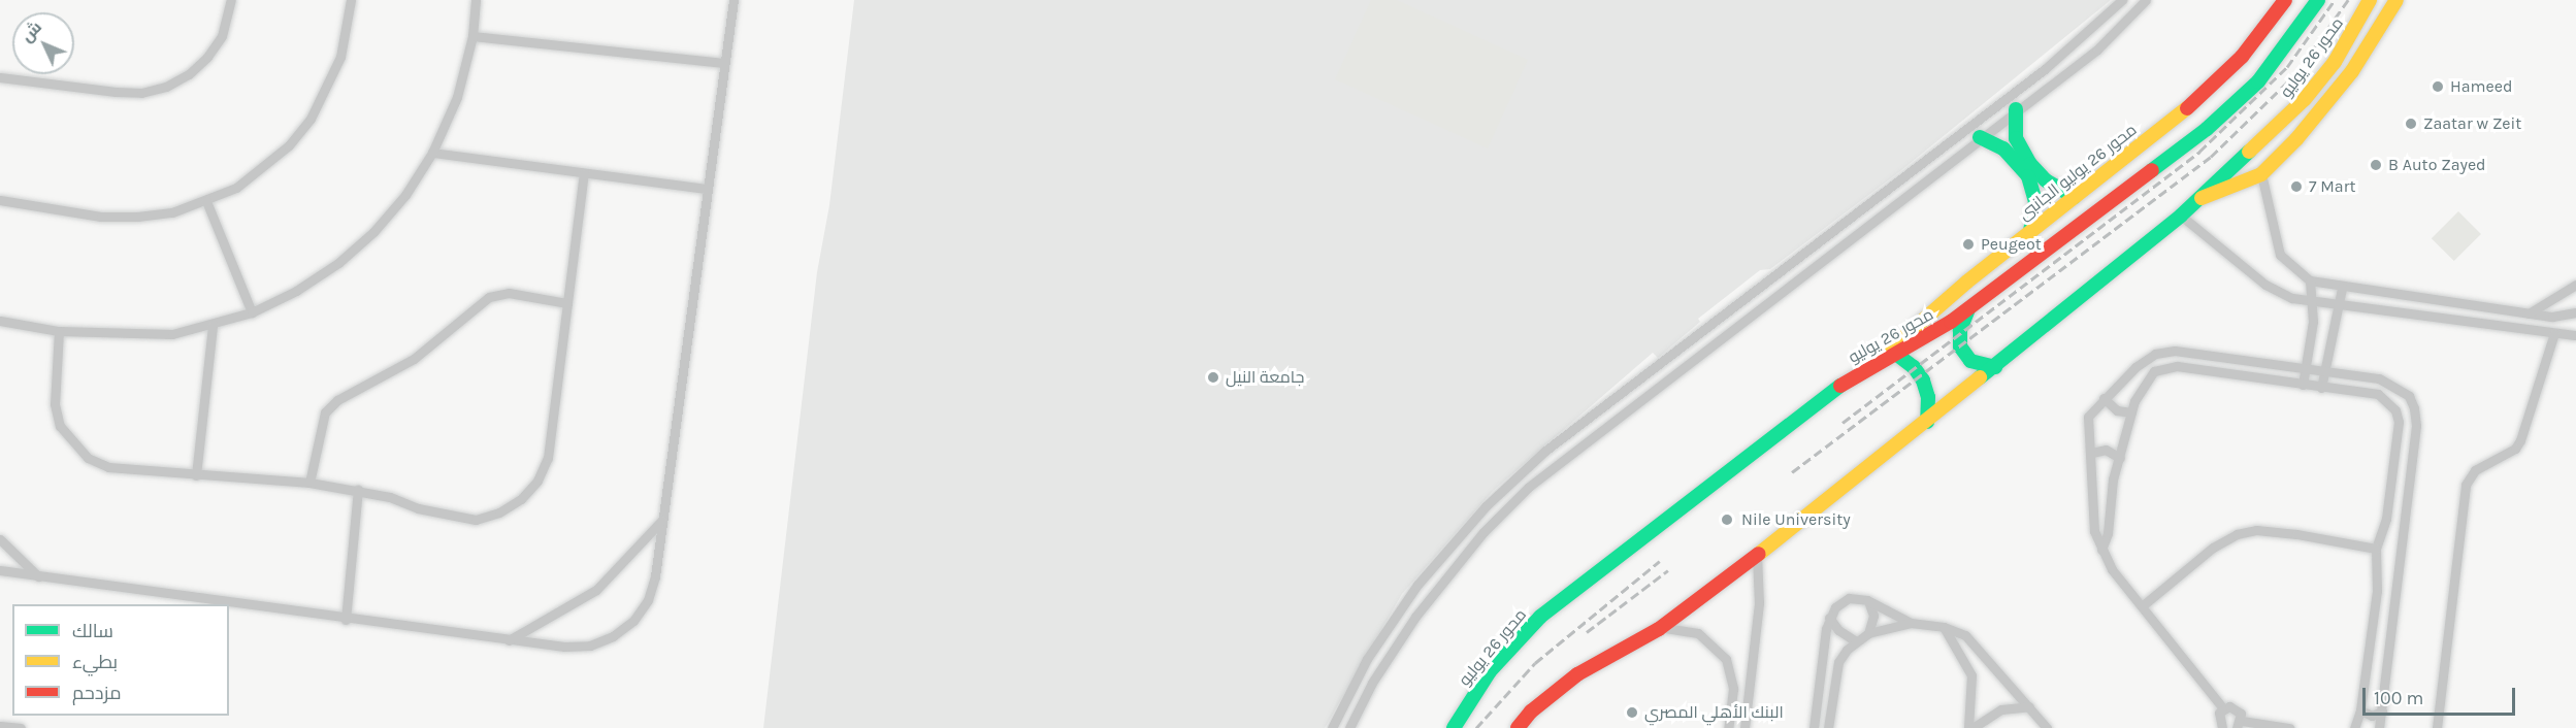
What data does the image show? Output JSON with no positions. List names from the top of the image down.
{
  "streets": {
    "main road": ["محور 26 يوليو", "محور 26 يوليو الجانبى"]
  },
  "crossings": [
    ["محور 26 يوليو", "محور 26 يوليو الجانبى"]
  ],
  "places": [
    "Hameed",
    "Zaatar w Zeit",
    "B Auto Zayed",
    "7 Mart",
    "Peugeot",
    "جامعة النيل",
    "Nile University",
    "البنك الأهلي المصري"
  ],
  "legend": ["سالك", "بطيء", "مزدحم"],
  "scale_bar": "100 m",
  "north": "top left"
}
